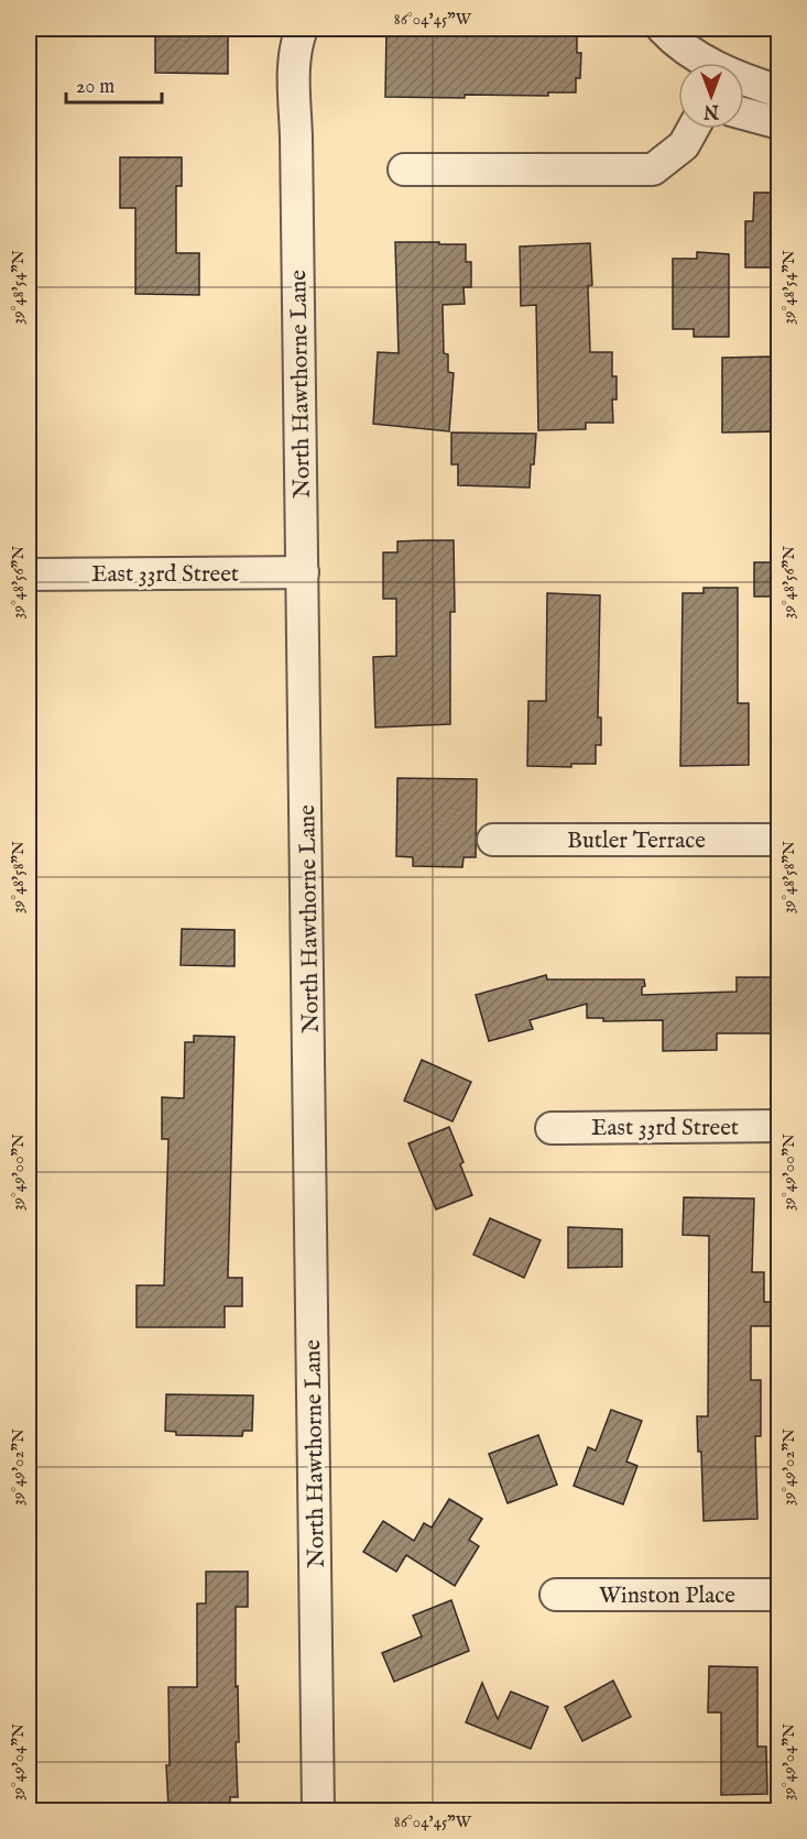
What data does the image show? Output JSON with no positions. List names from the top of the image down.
{
  "streets": {
    "street": [
      "North Hawthorne Lane",
      "East 33rd Street",
      "Butler Terrace",
      "Winston Place"
    ]
  },
  "crossings": [
    ["North Hawthorne Lane", "East 33rd Street"]
  ],
  "scale_bar": "20 m",
  "north": "bottom",
  "coordinates": [
    "86°04'45\"W",
    "39°48'54\"N",
    "39°48'56\"N",
    "39°48'58\"N",
    "39°49'00\"N",
    "39°49'02\"N",
    "39°49'04\"N"
  ]
}
